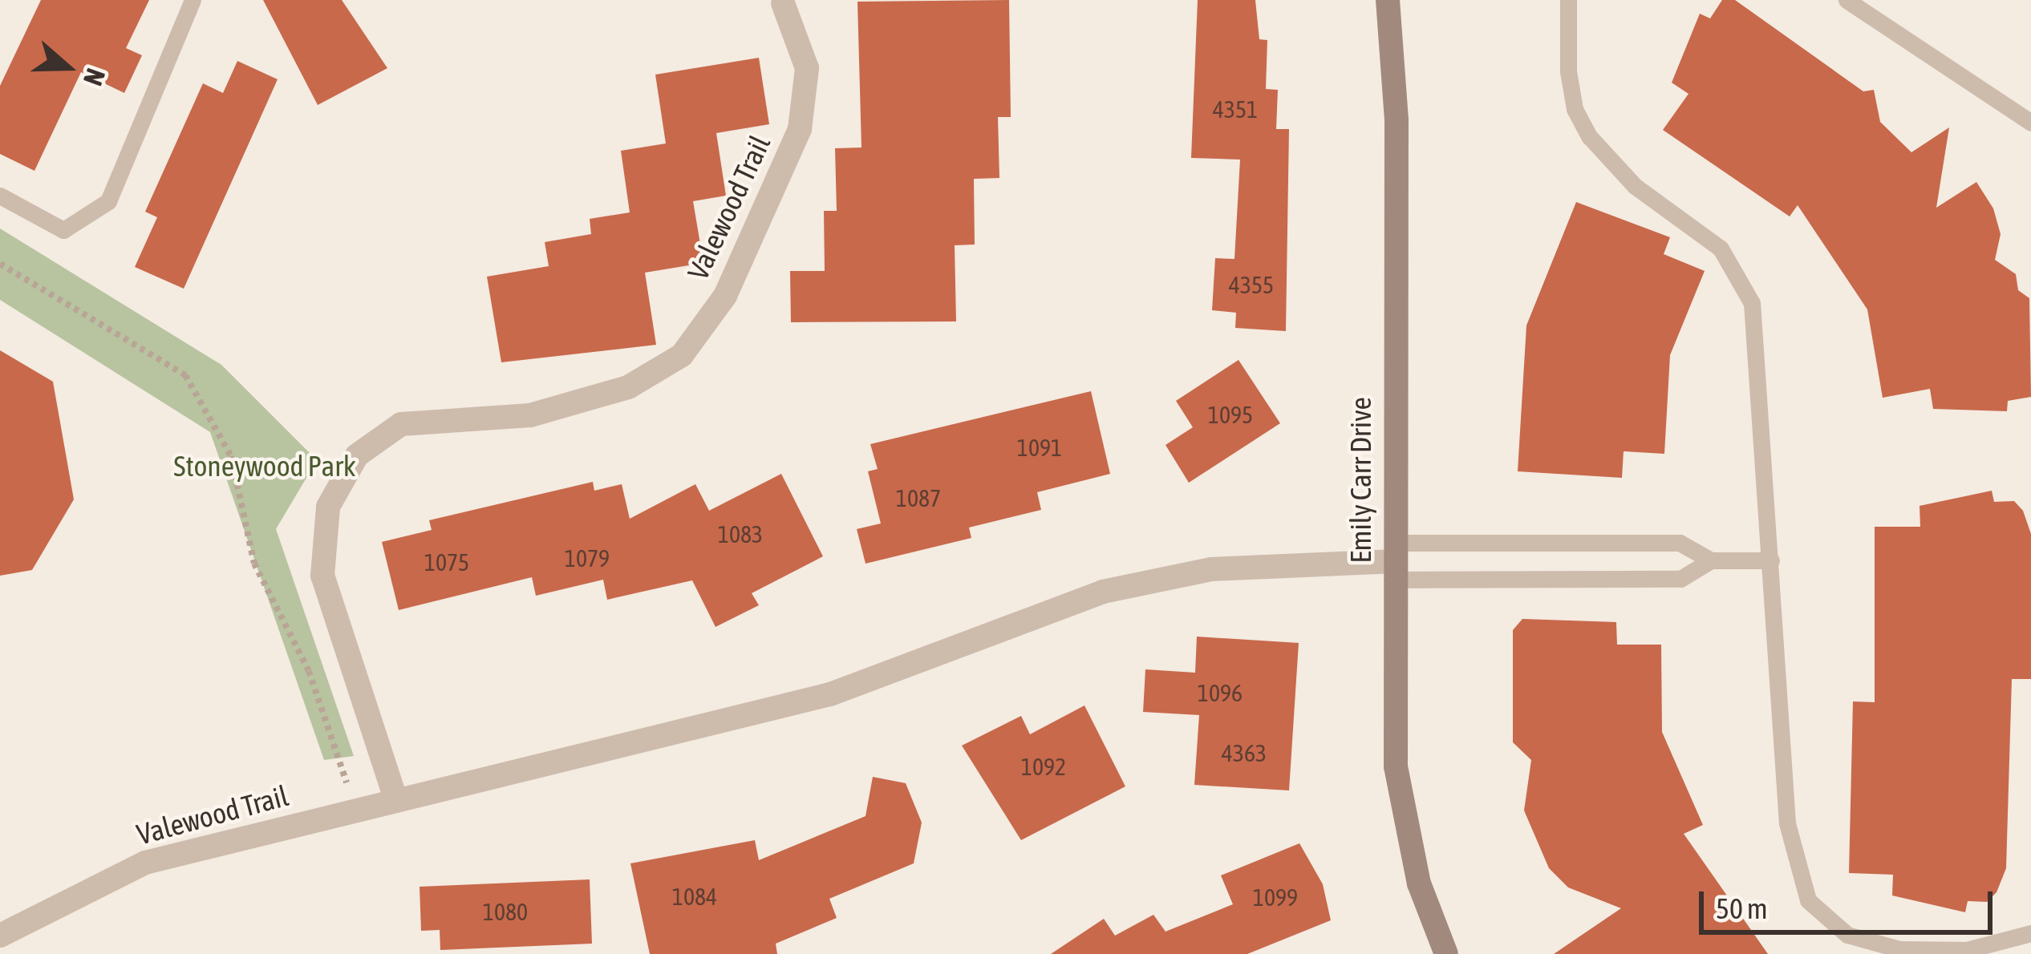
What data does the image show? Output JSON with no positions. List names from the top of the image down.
{
  "streets": {
    "street": ["Valewood Trail", "Emily Carr Drive"]
  },
  "crossings": [
    ["Valewood Trail", "Emily Carr Drive"]
  ],
  "parks": ["Stoneywood Park"],
  "house_numbers": [
    "4351",
    "4355",
    "1095",
    "1091",
    "1087",
    "1083",
    "1079",
    "1075",
    "1096",
    "4363",
    "1092",
    "1084",
    "1099",
    "1080"
  ],
  "scale_bar": "50 m",
  "north": "right"
}
